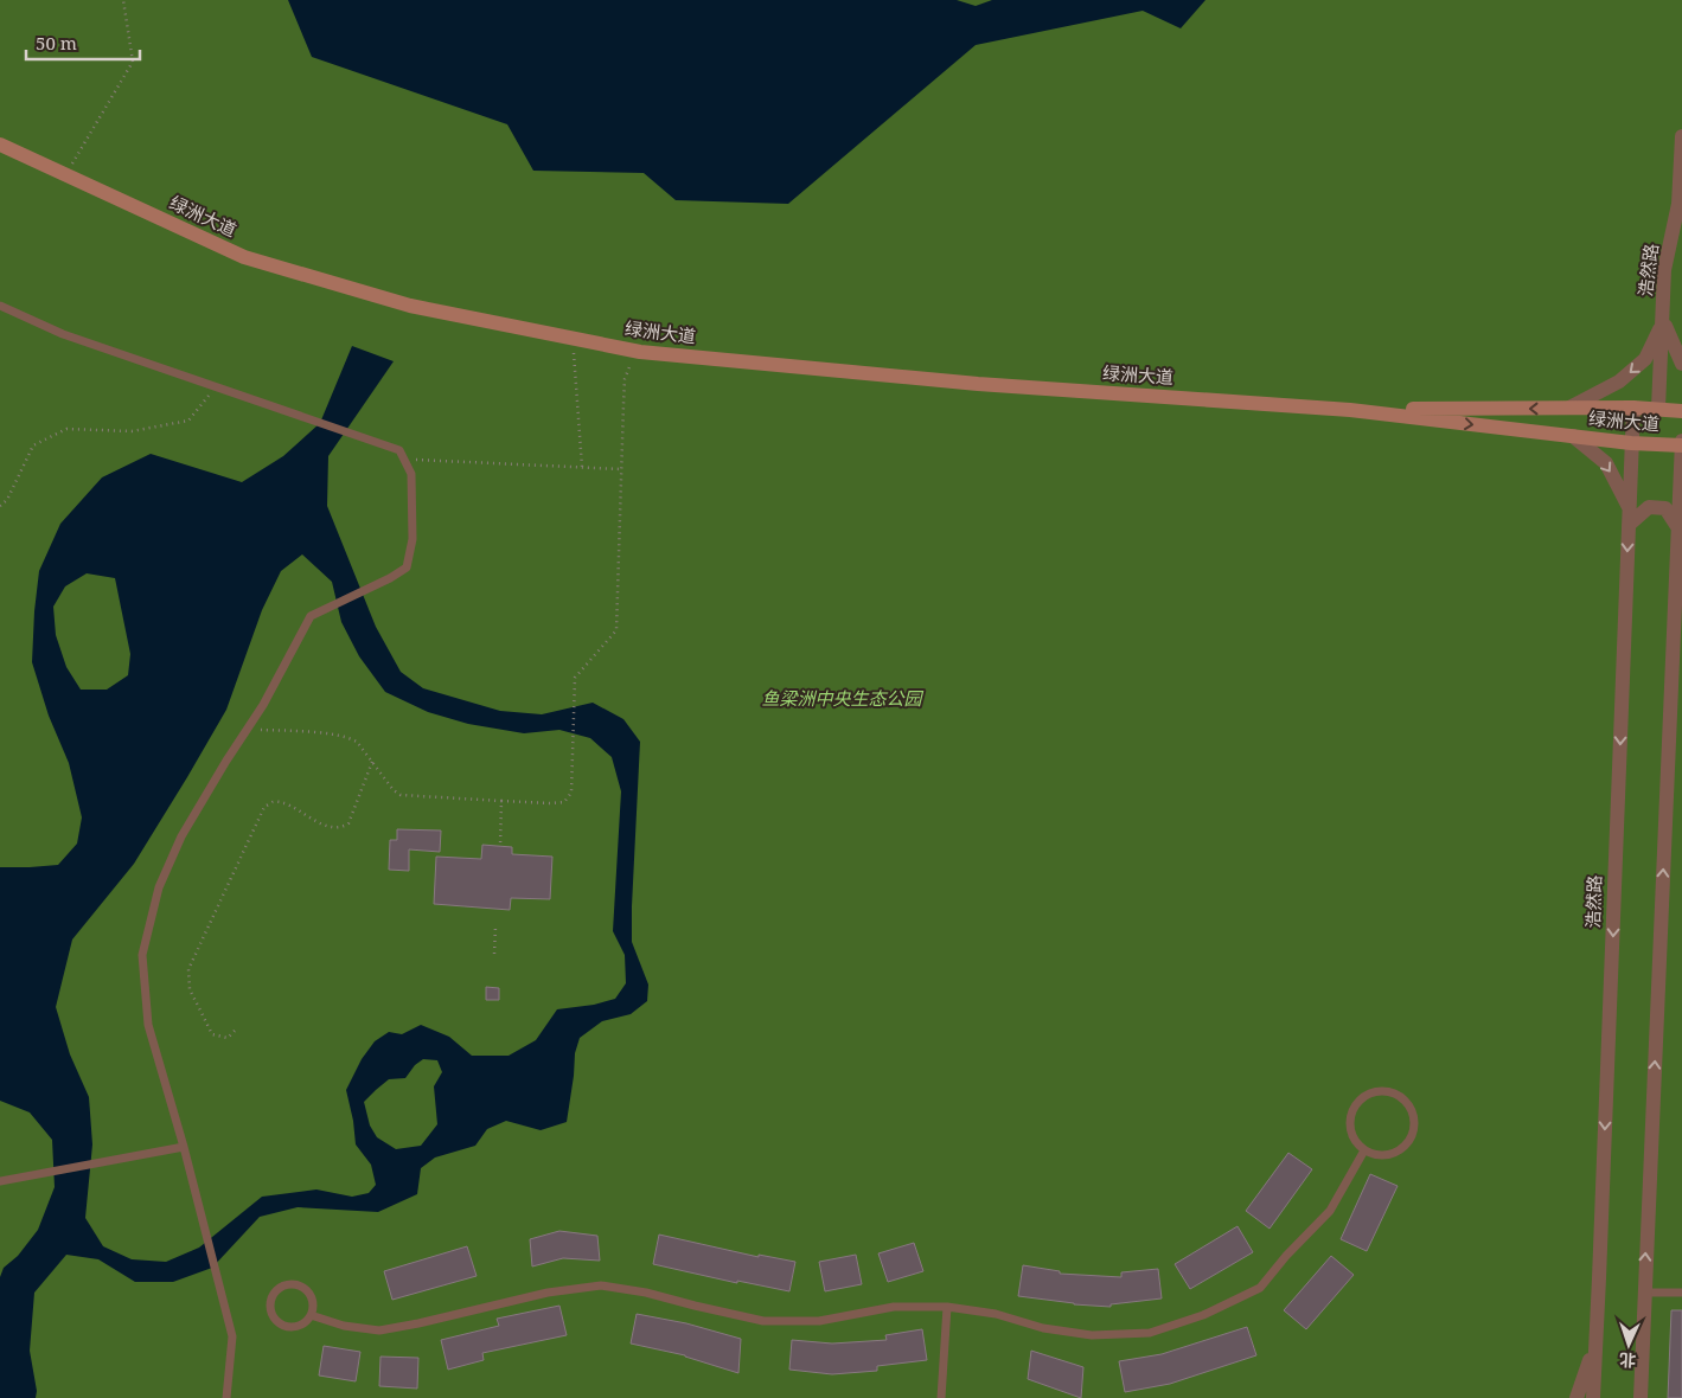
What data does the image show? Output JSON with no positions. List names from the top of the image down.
{
  "streets": {
    "main road": ["绿洲大道"],
    "street": ["浩然路"]
  },
  "crossings": [
    ["绿洲大道", "浩然路"]
  ],
  "parks": ["鱼梁洲中央生态公园"],
  "scale_bar": "50 m",
  "north": "bottom"
}
